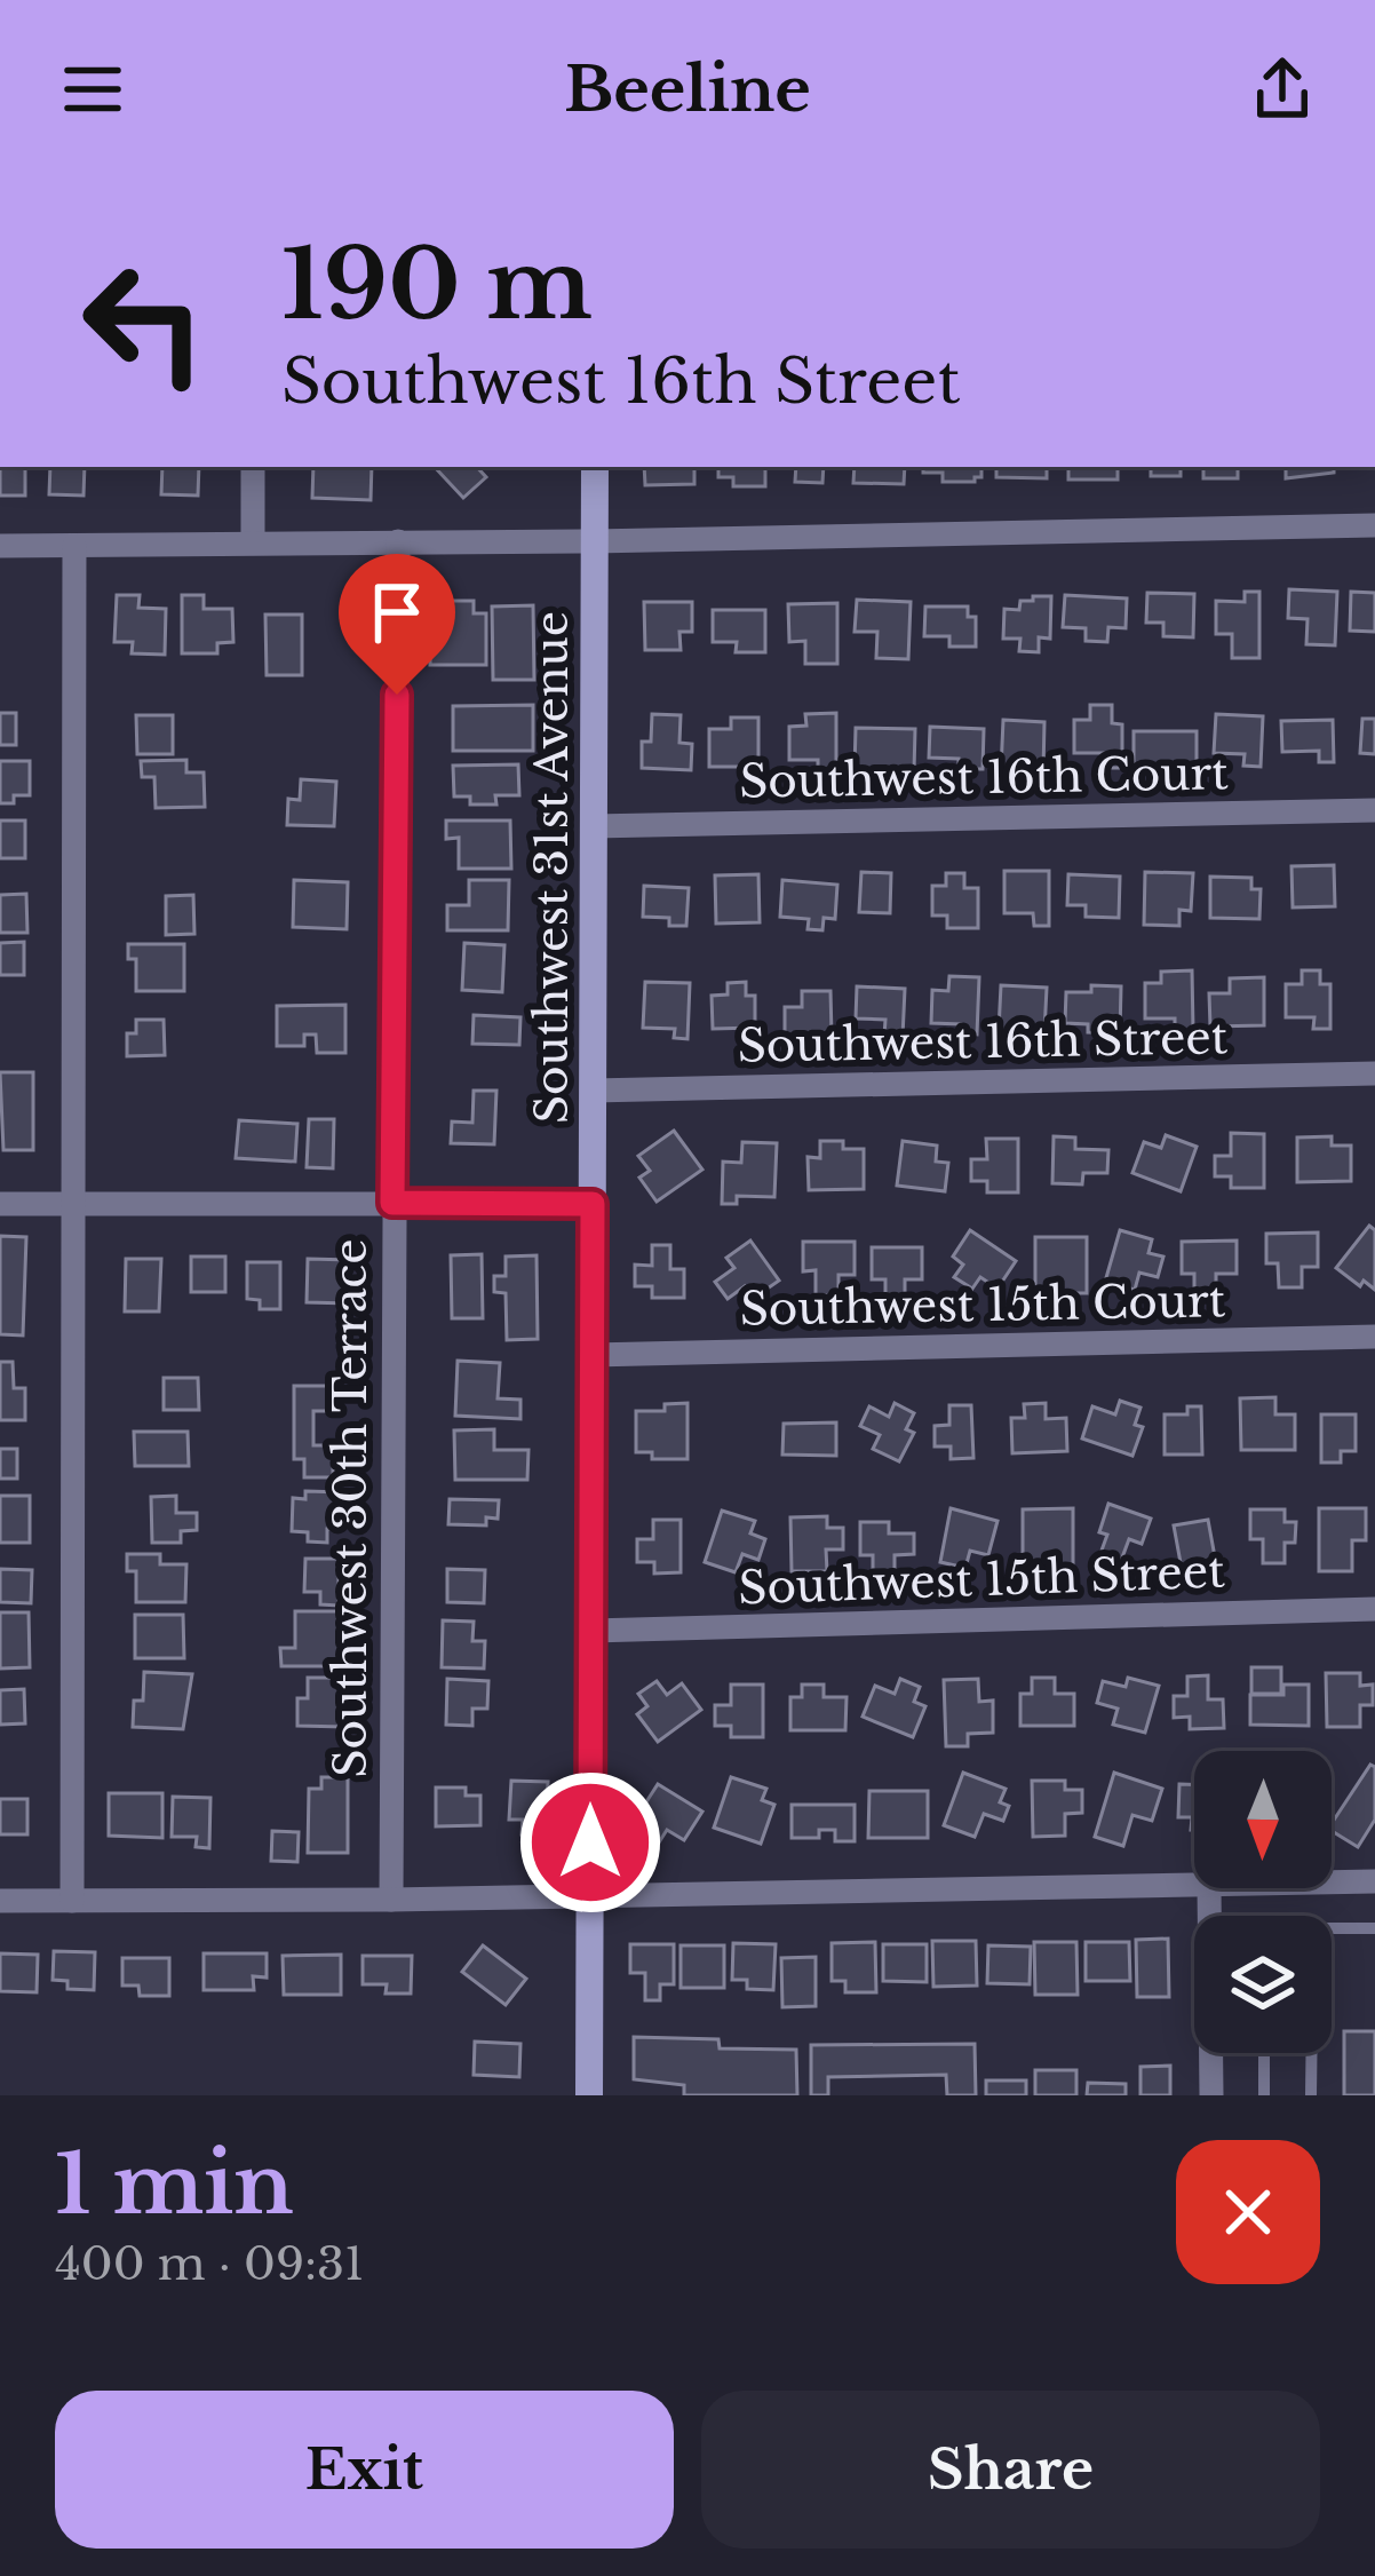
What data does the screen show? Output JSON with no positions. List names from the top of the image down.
{
  "streets": {
    "street": [
      "Southwest 16th Court",
      "Southwest 31st Avenue",
      "Southwest 16th Street",
      "Southwest 15th Court",
      "Southwest 30th Terrace",
      "Southwest 15th Street"
    ]
  },
  "crossings": [
    ["Southwest 16th Court", "Southwest 31st Avenue"],
    ["Southwest 31st Avenue", "Southwest 16th Street"],
    ["Southwest 31st Avenue", "Southwest 15th Court"],
    ["Southwest 31st Avenue", "Southwest 15th Street"]
  ],
  "north": "bottom",
  "page": {
    "header": "Beeline",
    "turn": ["190 m", "Southwest 16th Street"],
    "heading": ["1 min", "400 m · 09:31"],
    "buttons": ["Exit", "Share"]
  }
}
